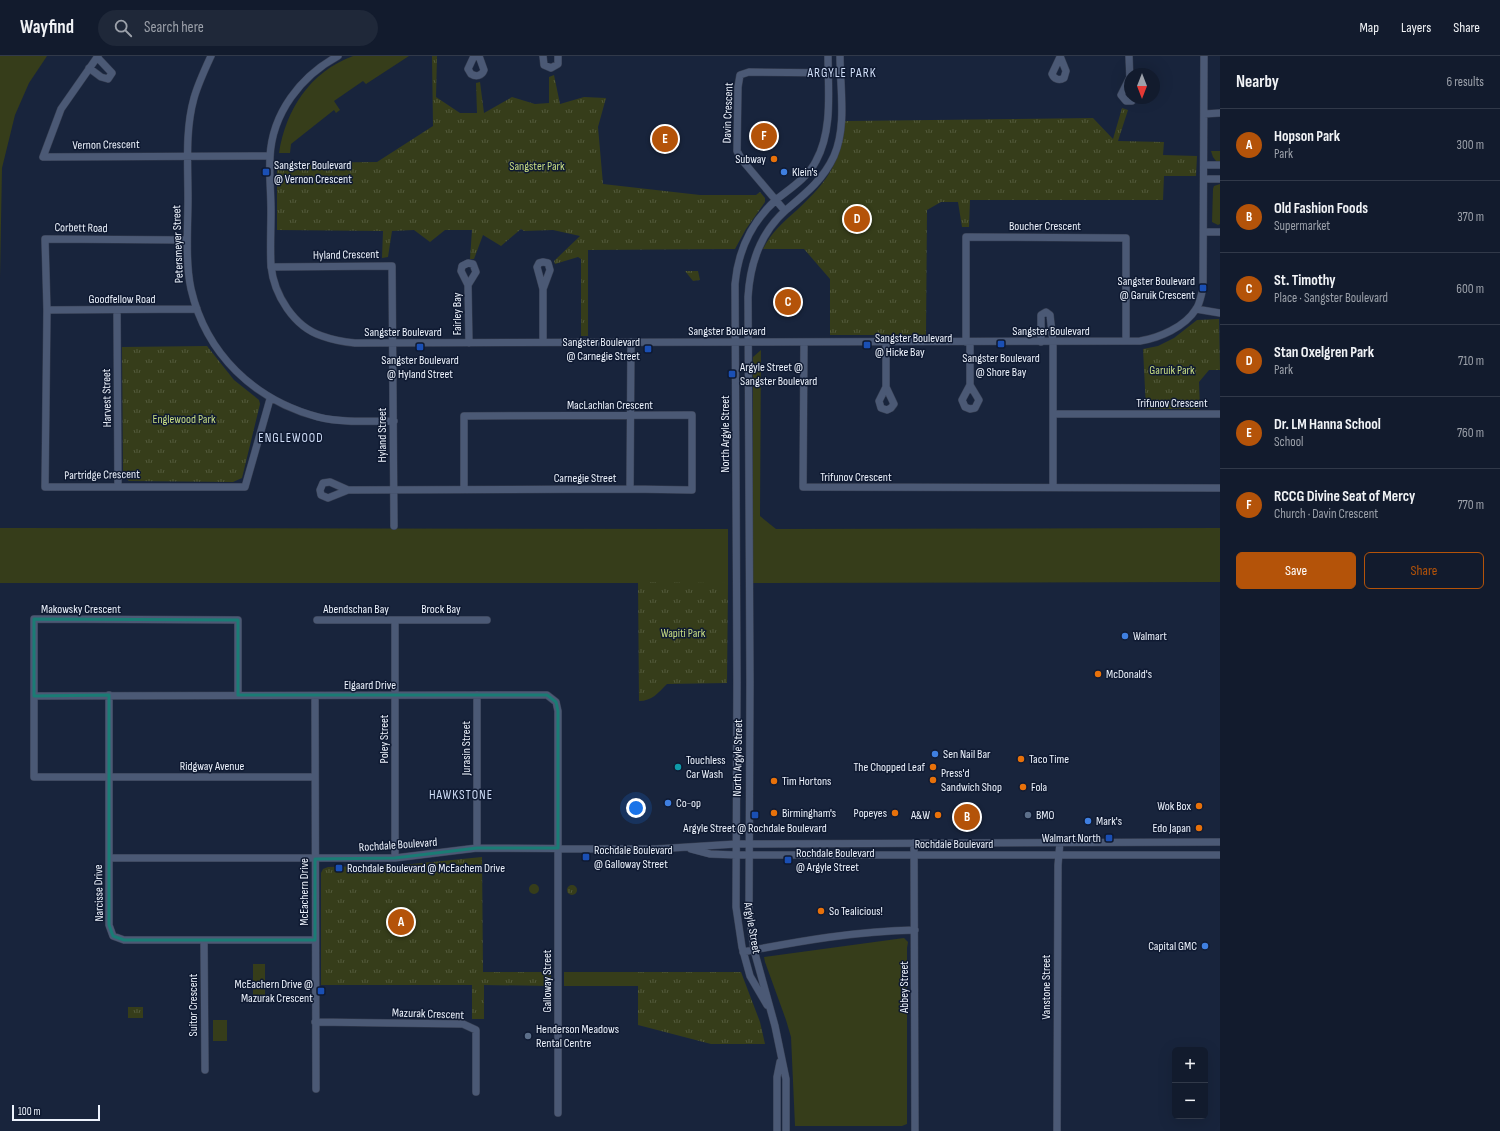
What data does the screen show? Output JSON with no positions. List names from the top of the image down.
{
  "streets": {
    "street": [
      "Davin Crescent",
      "Vernon Crescent",
      "Boucher Crescent",
      "Corbett Road",
      "Petersmeyer Street",
      "Hyland Crescent",
      "Goodfellow Road",
      "Fairley Bay",
      "Sangster Boulevard",
      "Harvest Street",
      "Trifunov Crescent",
      "MacLachlan Crescent",
      "North Argyle Street",
      "Hyland Street",
      "Partridge Crescent",
      "Carnegie Street",
      "Makowsky Crescent",
      "Abendschan Bay",
      "Brock Bay",
      "Elgaard Drive",
      "Poley Street",
      "Jurasin Street",
      "Ridgway Avenue",
      "Rochdale Boulevard",
      "McEachern Drive",
      "Narcisse Drive",
      "Argyle Street",
      "Galloway Street",
      "Abbey Street",
      "Vanstone Street",
      "Suitor Crescent",
      "Mazurak Crescent"
    ]
  },
  "crossings": [
    ["Davin Crescent", "North Argyle Street"],
    ["Vernon Crescent", "Petersmeyer Street"],
    ["Vernon Crescent", "Sangster Boulevard"],
    ["Boucher Crescent", "Sangster Boulevard"],
    ["Corbett Road", "Petersmeyer Street"],
    ["Corbett Road", "Goodfellow Road"],
    ["Corbett Road", "Partridge Crescent"],
    ["Petersmeyer Street", "Goodfellow Road"],
    ["Petersmeyer Street", "Hyland Street"],
    ["Petersmeyer Street", "Partridge Crescent"],
    ["Hyland Crescent", "Sangster Boulevard"],
    ["Hyland Crescent", "Hyland Street"],
    ["Goodfellow Road", "Harvest Street"],
    ["Goodfellow Road", "Partridge Crescent"],
    ["Fairley Bay", "Sangster Boulevard"],
    ["Sangster Boulevard", "Trifunov Crescent"],
    ["Sangster Boulevard", "North Argyle Street"],
    ["Sangster Boulevard", "Hyland Street"],
    ["Sangster Boulevard", "Carnegie Street"],
    ["Harvest Street", "Partridge Crescent"],
    ["MacLachlan Crescent", "Carnegie Street"],
    ["North Argyle Street", "Rochdale Boulevard"],
    ["North Argyle Street", "Argyle Street"],
    ["Hyland Street", "Carnegie Street"],
    ["Makowsky Crescent", "Elgaard Drive"],
    ["Makowsky Crescent", "Ridgway Avenue"],
    ["Makowsky Crescent", "Narcisse Drive"],
    ["Abendschan Bay", "Brock Bay"],
    ["Abendschan Bay", "Poley Street"],
    ["Brock Bay", "Poley Street"],
    ["Elgaard Drive", "Poley Street"],
    ["Elgaard Drive", "Jurasin Street"],
    ["Elgaard Drive", "Rochdale Boulevard"],
    ["Elgaard Drive", "McEachern Drive"],
    ["Elgaard Drive", "Narcisse Drive"],
    ["Elgaard Drive", "Galloway Street"],
    ["Poley Street", "Rochdale Boulevard"],
    ["Jurasin Street", "Rochdale Boulevard"],
    ["Ridgway Avenue", "McEachern Drive"],
    ["Ridgway Avenue", "Narcisse Drive"],
    ["Rochdale Boulevard", "McEachern Drive"],
    ["Rochdale Boulevard", "Narcisse Drive"],
    ["Rochdale Boulevard", "Argyle Street"],
    ["Rochdale Boulevard", "Galloway Street"],
    ["Rochdale Boulevard", "Abbey Street"],
    ["Rochdale Boulevard", "Vanstone Street"],
    ["McEachern Drive", "Narcisse Drive"],
    ["McEachern Drive", "Mazurak Crescent"],
    ["Narcisse Drive", "Suitor Crescent"]
  ],
  "districts": ["ARGYLE PARK", "ENGLEWOOD", "HAWKSTONE"],
  "parks": [
    "Sangster Park",
    "Garuik Park",
    "Englewood Park",
    "Wapiti Park"
  ],
  "places": {
    "other": [
      "Subway",
      "Klein's",
      "Walmart",
      "McDonald's",
      "Sen Nail Bar",
      "Taco Time",
      "Touchless Car Wash",
      "The Chopped Leaf",
      "Press'd Sandwich Shop",
      "Tim Hortons",
      "Fola",
      "Co-op",
      "Wok Box",
      "Birmingham's",
      "Popeyes",
      "A&W",
      "BMO",
      "Mark's",
      "Edo Japan",
      "So Tealicious!",
      "Capital GMC",
      "Henderson Meadows Rental Centre"
    ],
    "transit": [
      "Sangster Boulevard @ Vernon Crescent",
      "Sangster Boulevard @ Garuik Crescent",
      "Sangster Boulevard @ Shore Bay",
      "Sangster Boulevard @ Hicke Bay",
      "Sangster Boulevard @ Hyland Street",
      "Sangster Boulevard @ Carnegie Street",
      "Argyle Street @ Sangster Boulevard",
      "Argyle Street @ Rochdale Boulevard",
      "Walmart North",
      "Rochdale Boulevard @ Galloway Street",
      "Rochdale Boulevard @ Argyle Street",
      "Rochdale Boulevard @ McEachem Drive",
      "McEachern Drive @ Mazurak Crescent"
    ]
  },
  "scale_bar": "100 m",
  "north": "bottom",
  "page": {
    "header": "Wayfind",
    "search": "Search here",
    "nav": ["Map", "Layers", "Share"],
    "heading": ["Nearby", "6 results"],
    "list": [
      {
        "mark": "A",
        "name": "Hopson Park",
        "note": "Park",
        "value": "300 m"
      },
      {
        "mark": "B",
        "name": "Old Fashion Foods",
        "note": "Supermarket",
        "value": "370 m"
      },
      {
        "mark": "C",
        "name": "St. Timothy",
        "note": "Place · Sangster Boulevard",
        "value": "600 m"
      },
      {
        "mark": "D",
        "name": "Stan Oxelgren Park",
        "note": "Park",
        "value": "710 m"
      },
      {
        "mark": "E",
        "name": "Dr. LM Hanna School",
        "note": "School",
        "value": "760 m"
      },
      {
        "mark": "F",
        "name": "RCCG Divine Seat of Mercy",
        "note": "Church · Davin Crescent",
        "value": "770 m"
      }
    ],
    "pins": [
      "F",
      "E",
      "D",
      "C",
      "B",
      "A"
    ],
    "buttons": ["Save", "Share"],
    "map_buttons": ["+", "−"],
    "scale": "100 m"
  }
}
